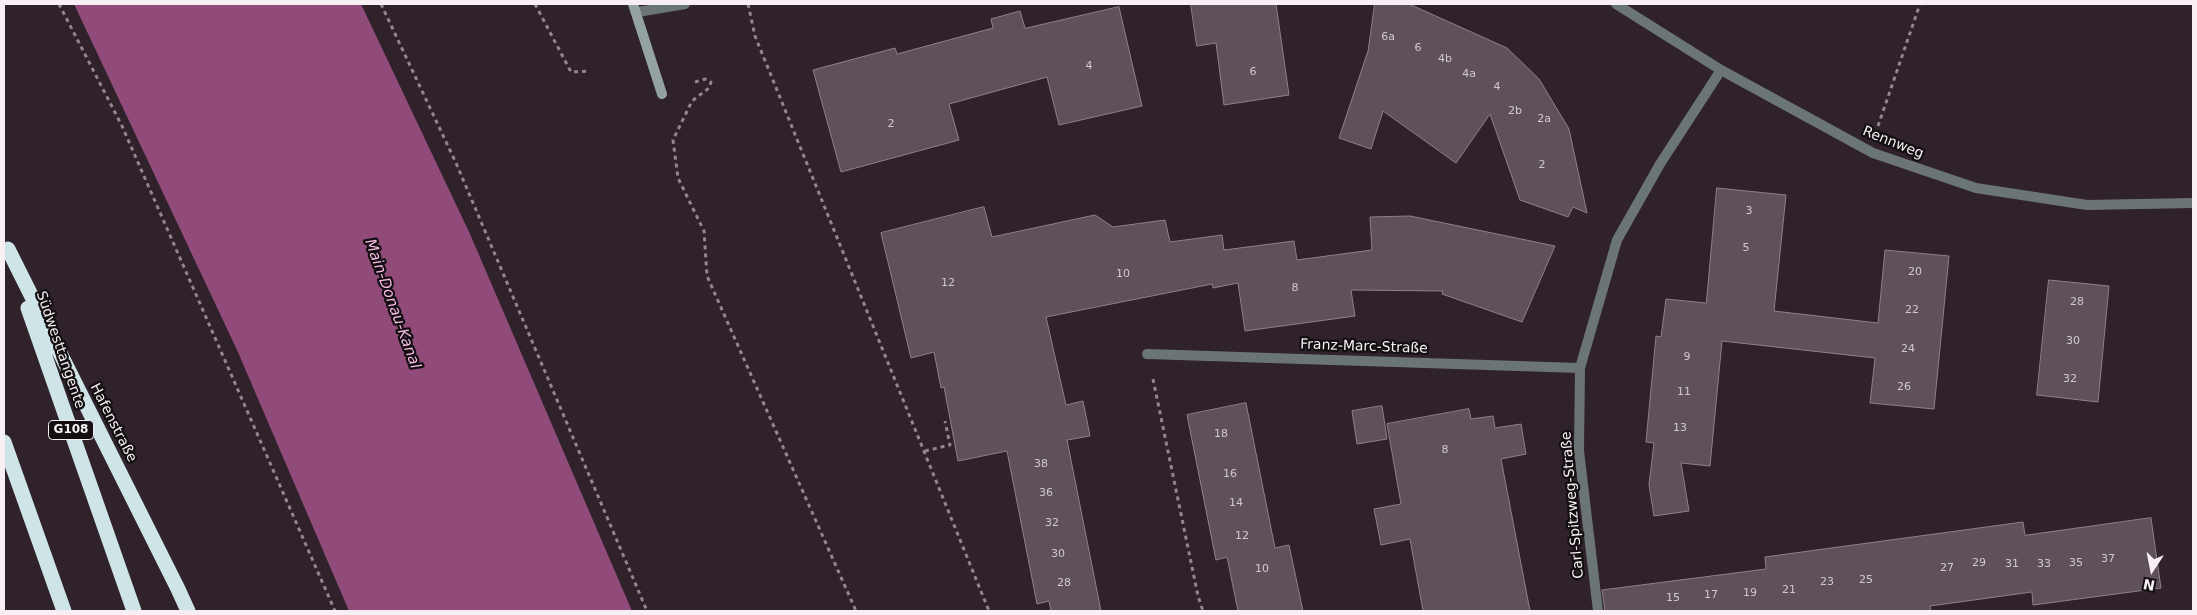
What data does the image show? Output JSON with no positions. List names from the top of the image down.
{
  "streets": {
    "highway": ["Südwesttangente", "Hafenstraße", "G108"],
    "street": ["Rennweg", "Franz-Marc-Straße", "Carl-Spitzweg-Straße"]
  },
  "crossings": [
    ["Rennweg", "Carl-Spitzweg-Straße"],
    ["Franz-Marc-Straße", "Carl-Spitzweg-Straße"],
    ["Südwesttangente", "Hafenstraße"]
  ],
  "water": ["Main-Donau-Kanal"],
  "house_numbers": [
    "6a",
    "6",
    "4b",
    "4",
    "6",
    "4a",
    "4",
    "2b",
    "2a",
    "2",
    "2",
    "3",
    "5",
    "20",
    "10",
    "12",
    "8",
    "28",
    "22",
    "30",
    "24",
    "9",
    "32",
    "26",
    "11",
    "13",
    "18",
    "8",
    "38",
    "16",
    "36",
    "14",
    "32",
    "12",
    "30",
    "37",
    "29",
    "35",
    "31",
    "33",
    "27",
    "10",
    "25",
    "23",
    "28",
    "21",
    "19",
    "17",
    "15"
  ],
  "north": "bottom"
}
